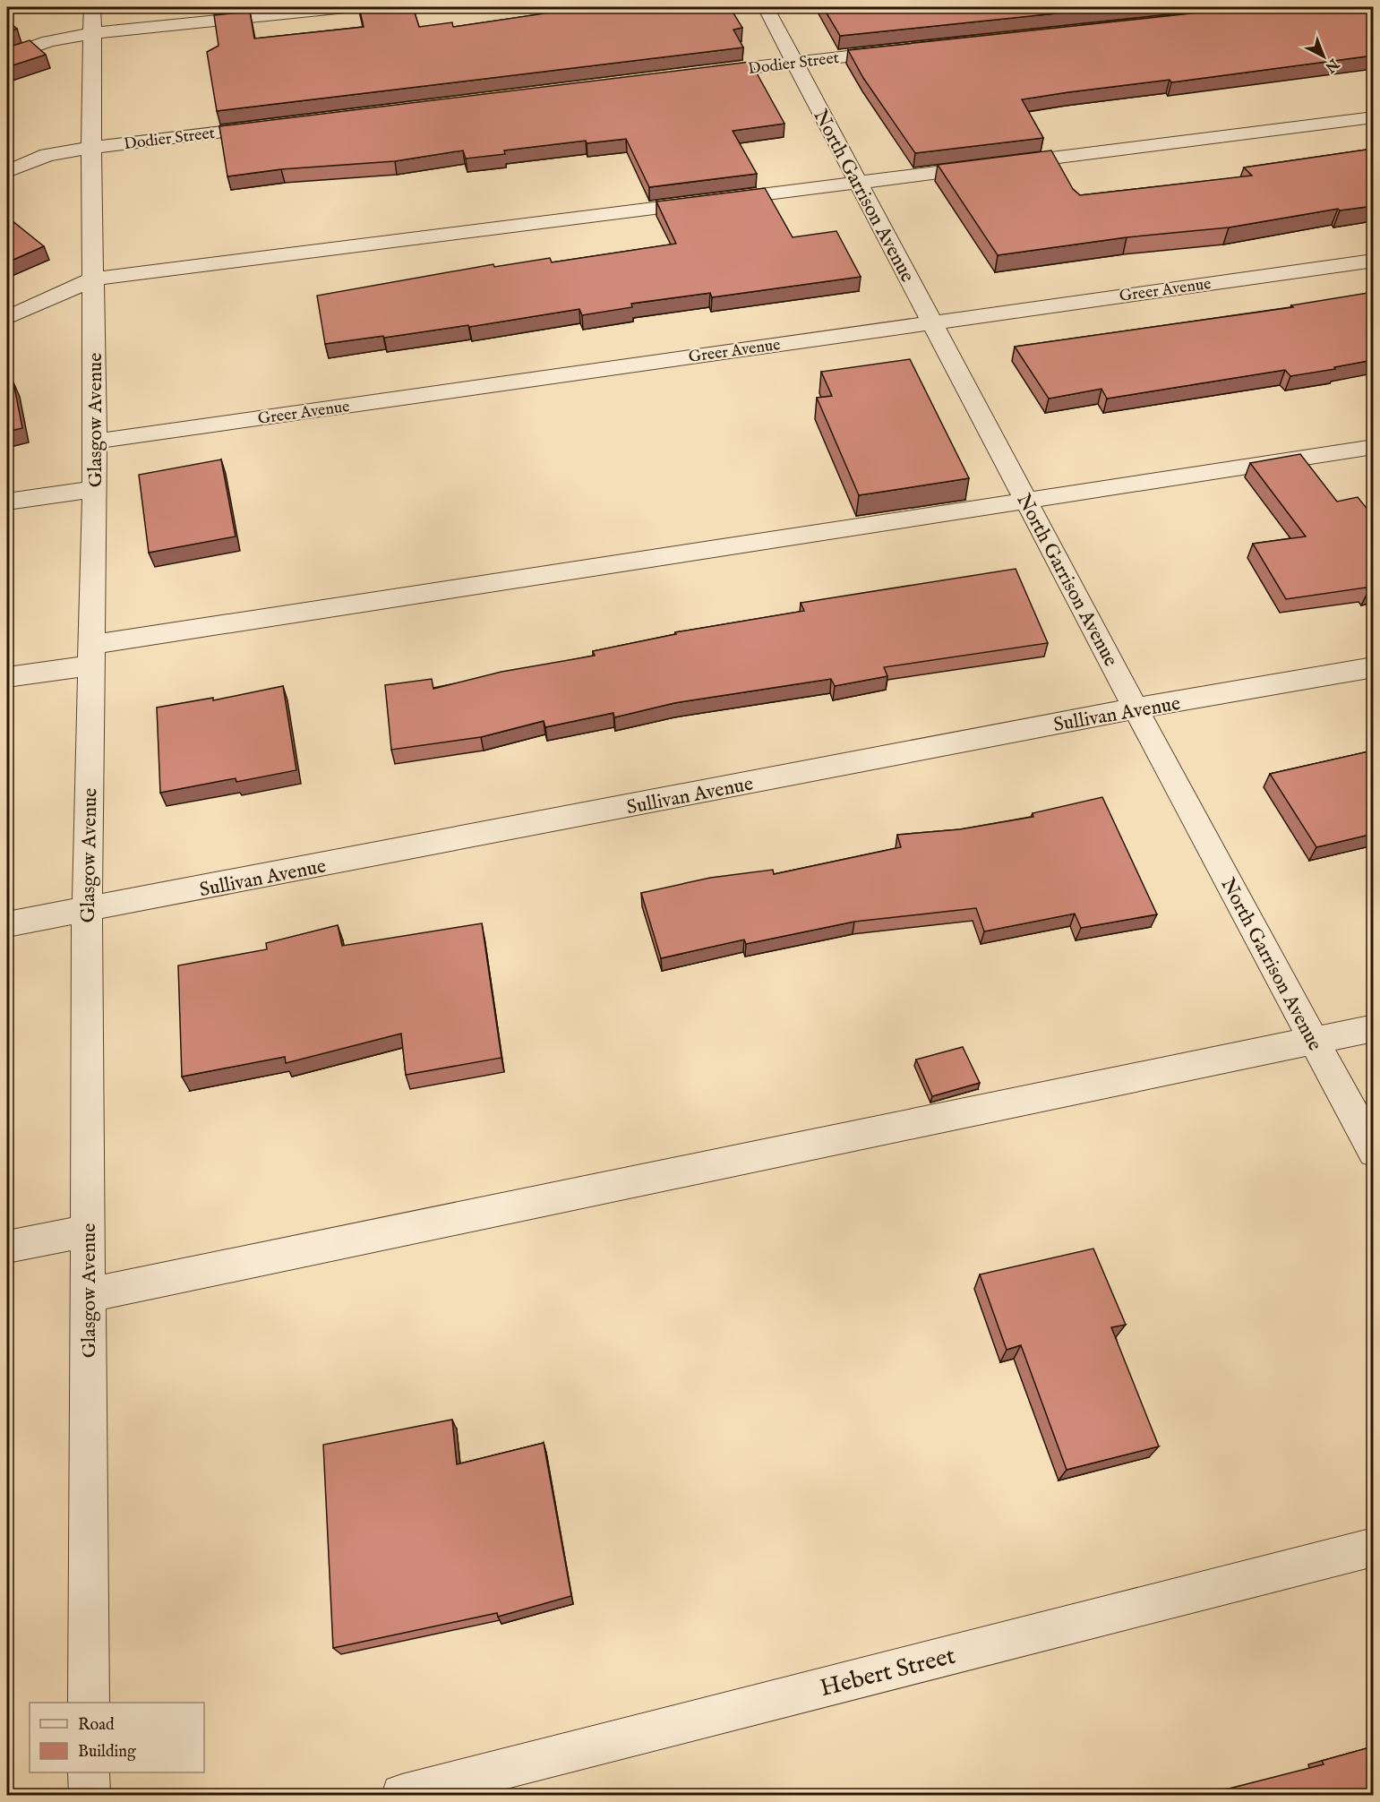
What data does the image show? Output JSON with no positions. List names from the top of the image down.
{
  "streets": {
    "street": [
      "Dodier Street",
      "North Garrison Avenue",
      "Greer Avenue",
      "Glasgow Avenue",
      "Sullivan Avenue",
      "Hebert Street"
    ]
  },
  "crossings": [
    ["Dodier Street", "North Garrison Avenue"],
    ["Dodier Street", "Glasgow Avenue"],
    ["North Garrison Avenue", "Greer Avenue"],
    ["North Garrison Avenue", "Sullivan Avenue"],
    ["Greer Avenue", "Glasgow Avenue"],
    ["Glasgow Avenue", "Sullivan Avenue"]
  ],
  "legend": ["Road", "Building"],
  "north": "bottom right"
}
